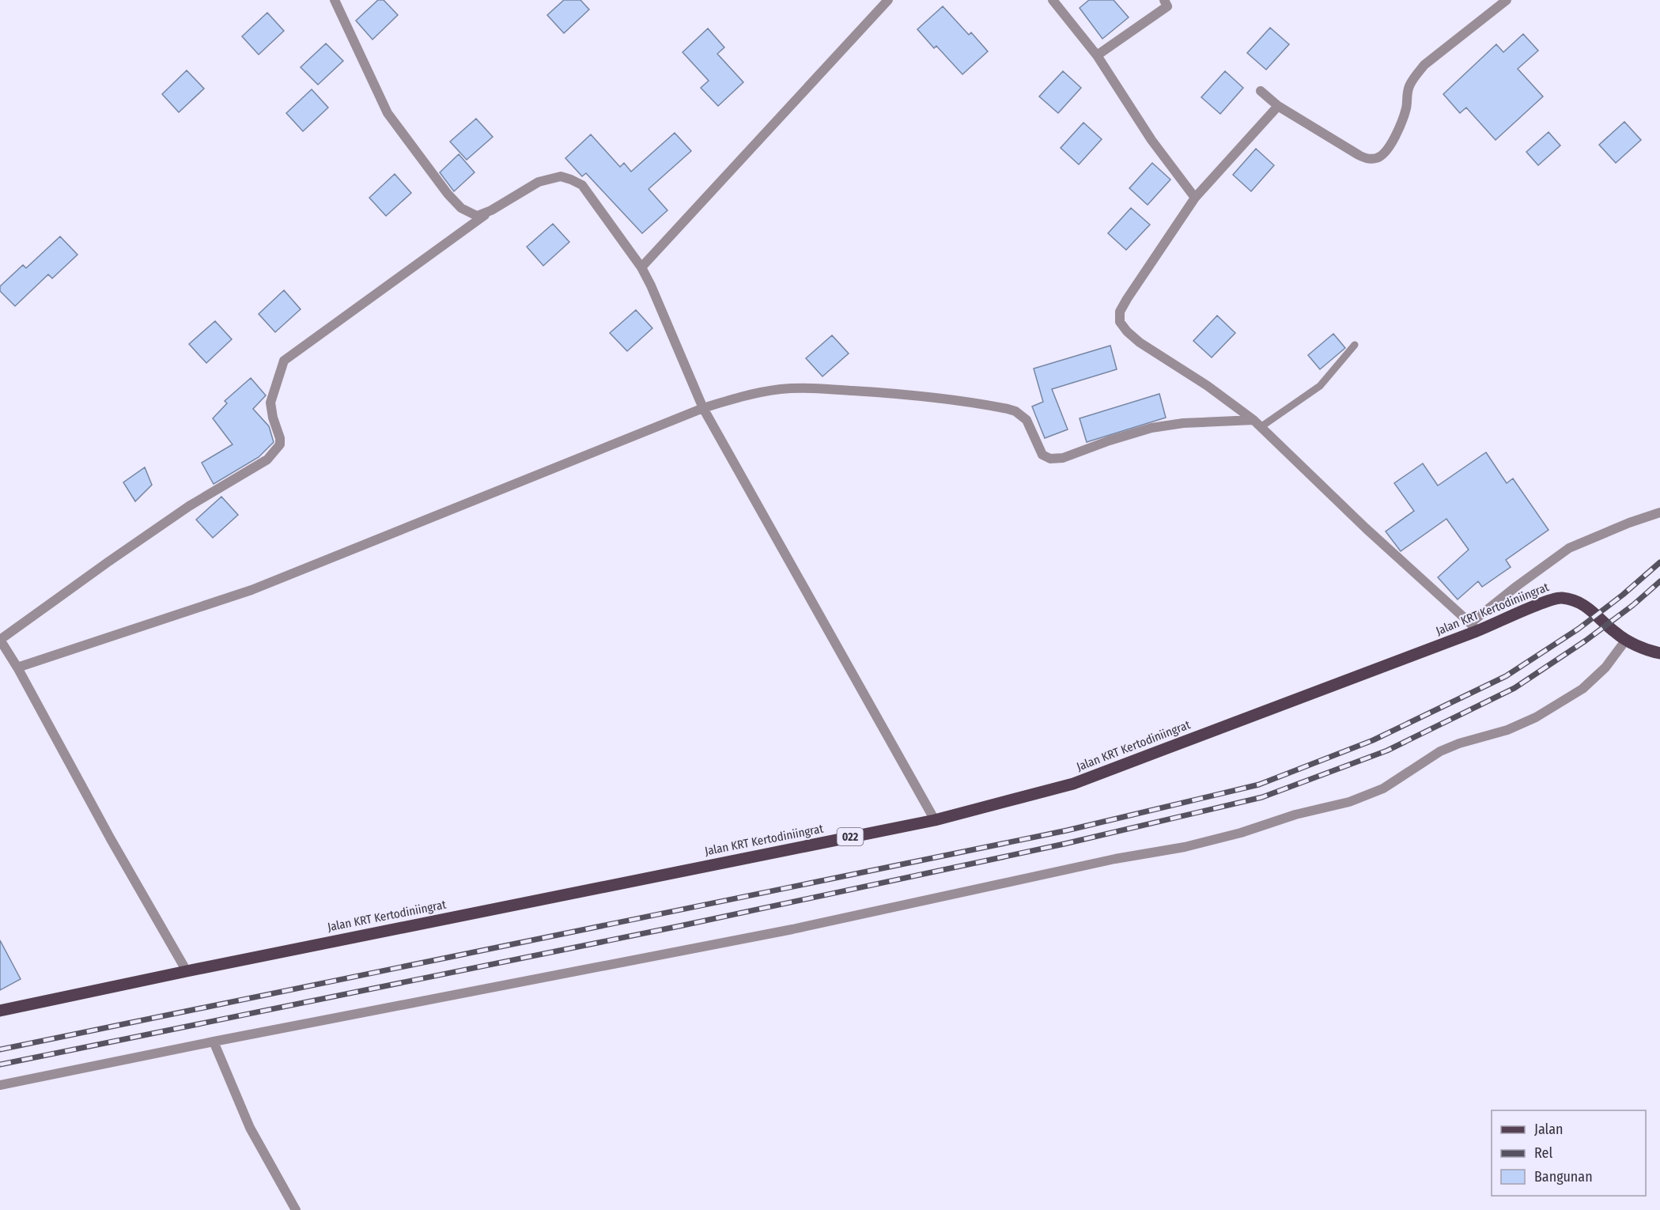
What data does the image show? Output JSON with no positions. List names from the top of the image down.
{
  "streets": {
    "main road": ["Jalan KRT Kertodiniingrat", "022"]
  },
  "legend": ["Jalan", "Rel", "Bangunan"]
}
